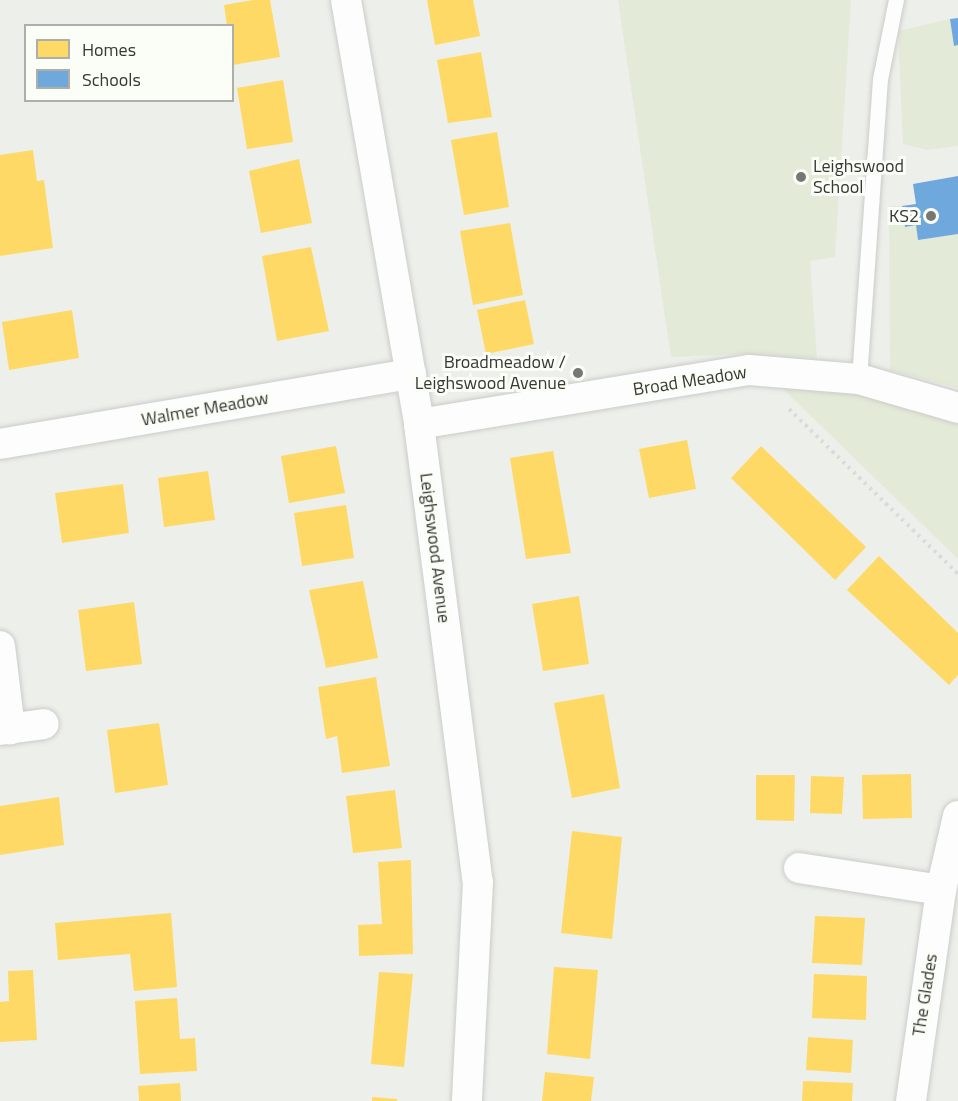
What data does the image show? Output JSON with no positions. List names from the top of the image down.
{
  "streets": {
    "street": [
      "Broad Meadow",
      "Walmer Meadow",
      "Leighswood Avenue",
      "The Glades"
    ]
  },
  "crossings": [
    ["Broad Meadow", "Leighswood Avenue"],
    ["Walmer Meadow", "Leighswood Avenue"]
  ],
  "places": ["Leighswood School", "KS2", "Broadmeadow / Leighswood Avenue"],
  "legend": ["Homes", "Schools"]
}
